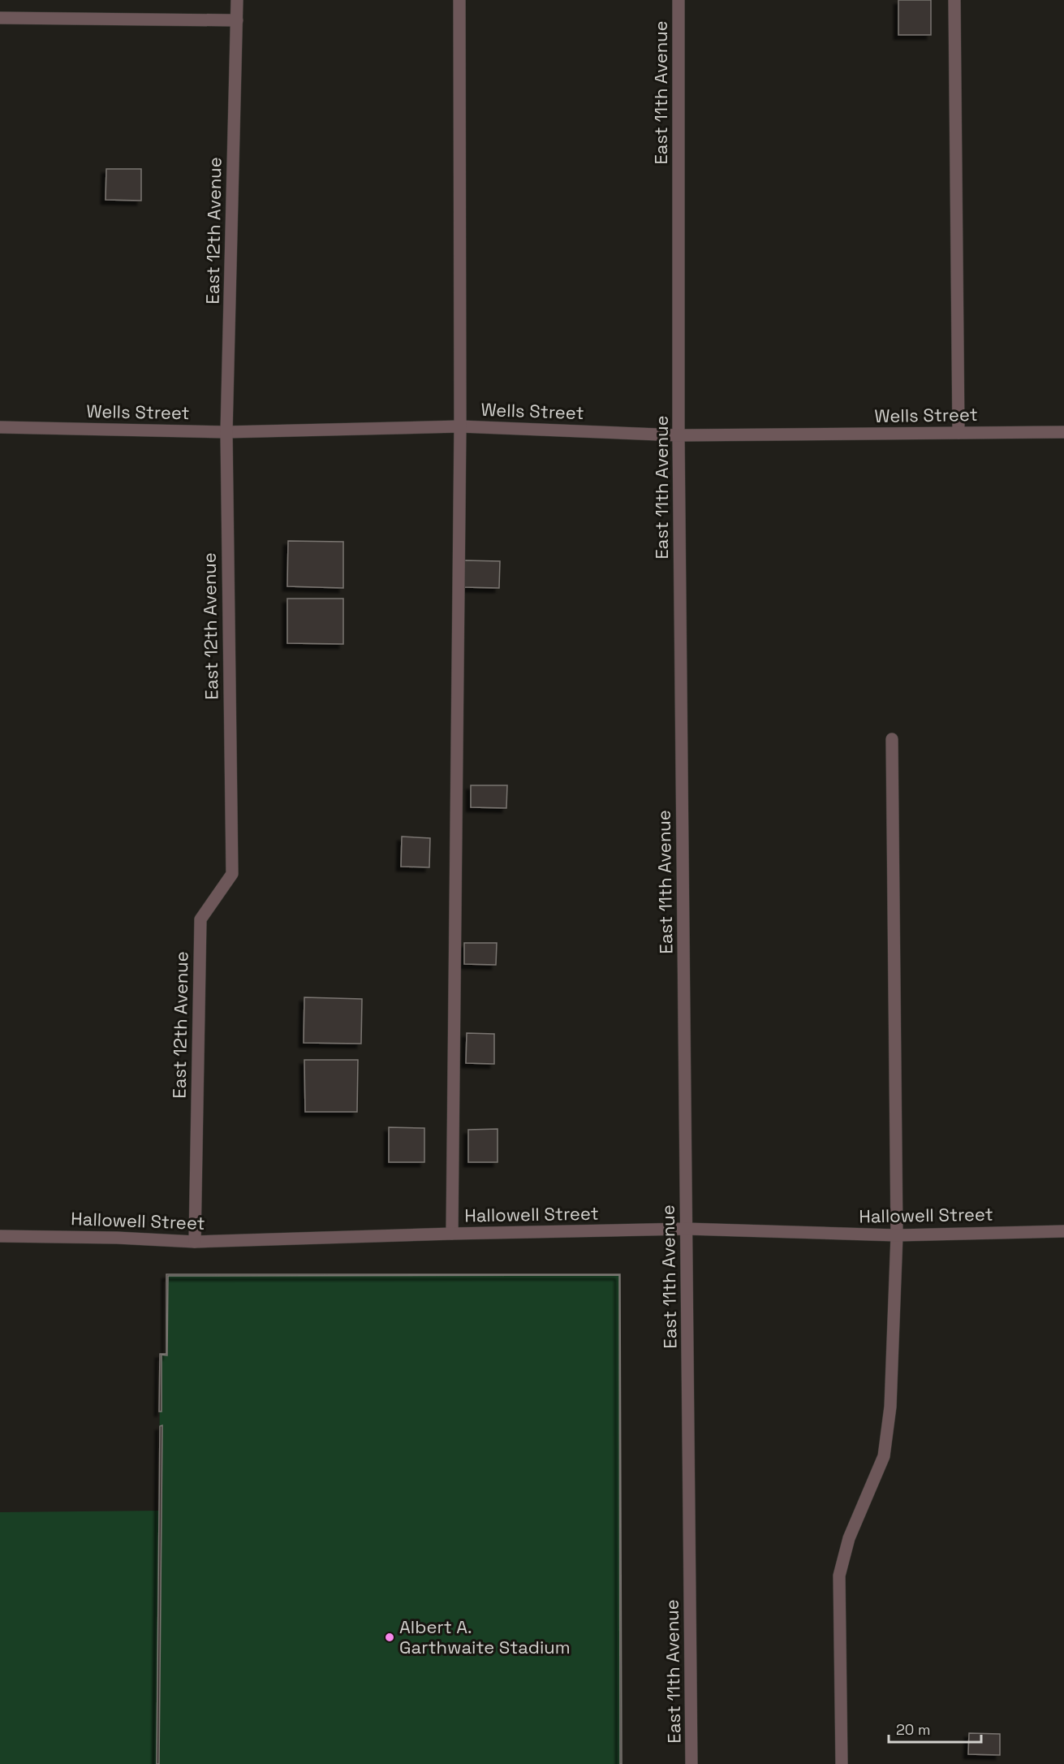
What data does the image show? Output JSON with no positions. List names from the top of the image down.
{
  "streets": {
    "street": [
      "East 11th Avenue",
      "East 12th Avenue",
      "Wells Street",
      "Hallowell Street"
    ]
  },
  "crossings": [
    ["East 11th Avenue", "Wells Street"],
    ["East 11th Avenue", "Hallowell Street"],
    ["East 12th Avenue", "Wells Street"],
    ["East 12th Avenue", "Hallowell Street"]
  ],
  "places": ["Albert A. Garthwaite Stadium"],
  "scale_bar": "20 m"
}
